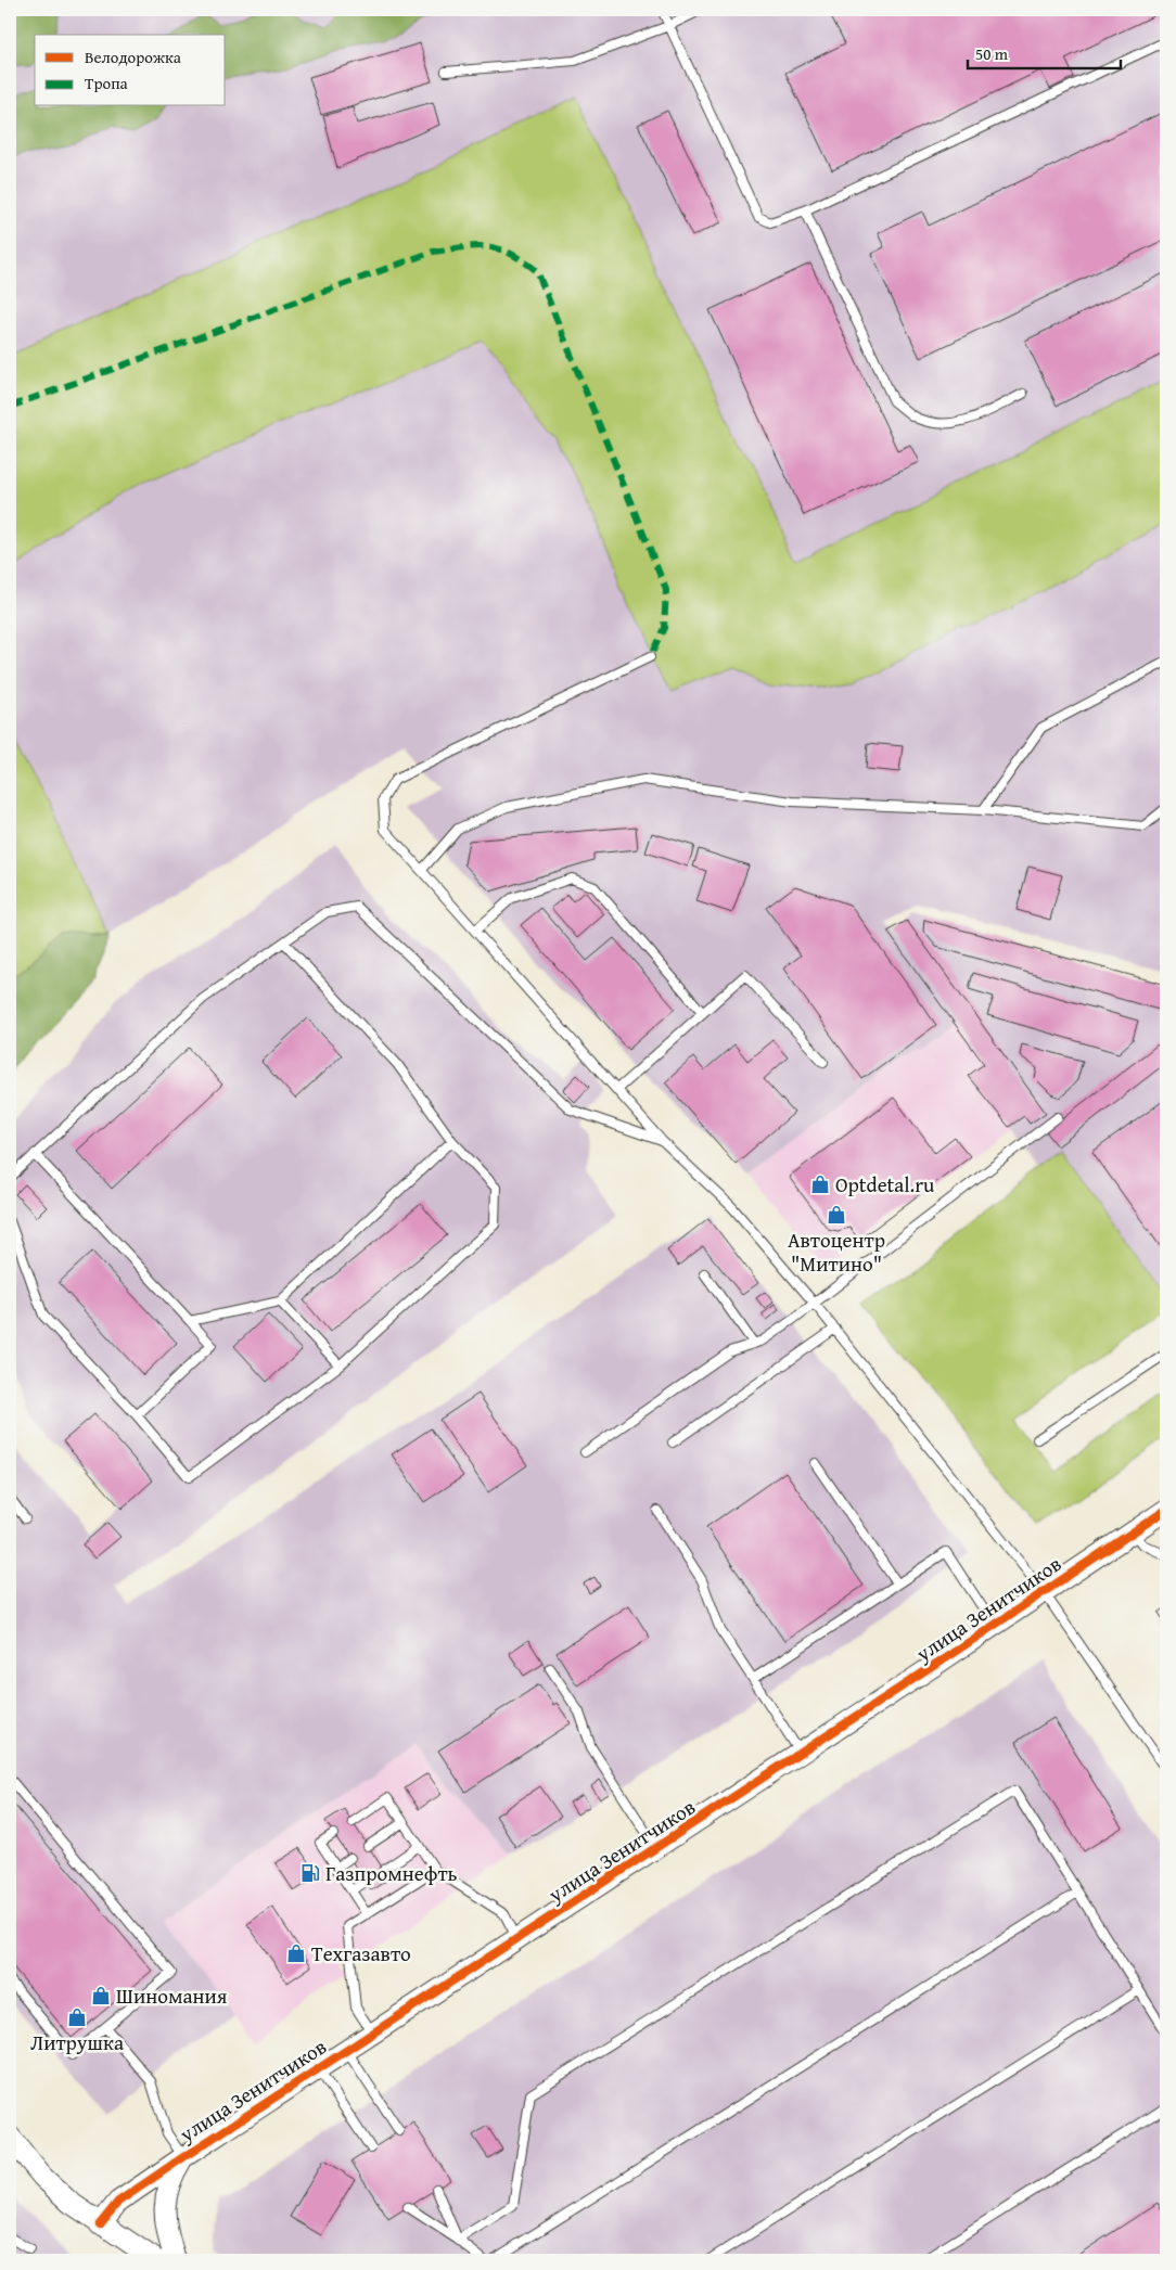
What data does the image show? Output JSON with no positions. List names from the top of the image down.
{
  "streets": {
    "street": ["улица Зенитчиков"]
  },
  "places": {
    "shop": [
      "Optdetal.ru",
      "Автоцентр \"Митино\"",
      "Техгазавто",
      "Шиномания",
      "Литрушка"
    ],
    "fuel station": ["Газпромнефть"]
  },
  "legend": ["Велодорожка", "Тропа"],
  "scale_bar": "50 m"
}
